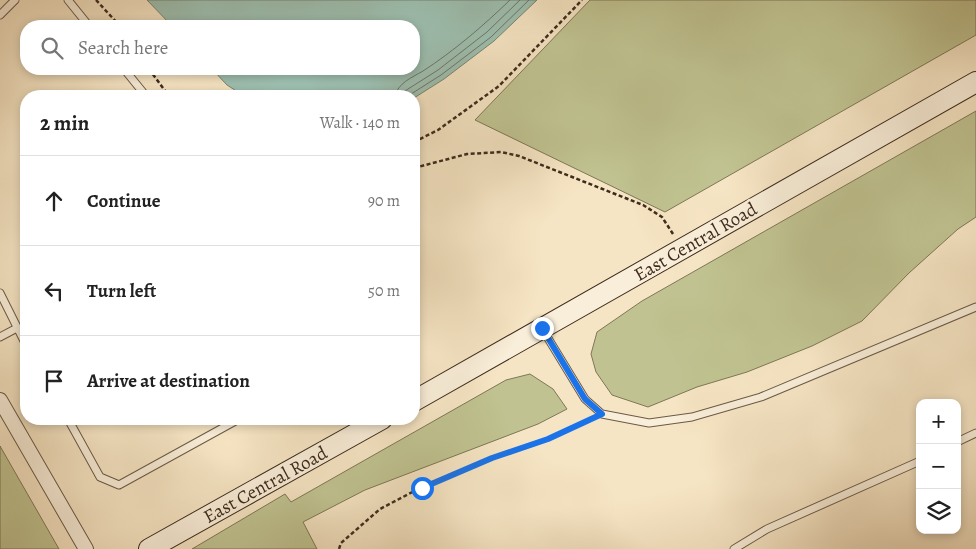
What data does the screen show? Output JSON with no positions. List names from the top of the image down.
{
  "streets": {
    "main road": ["East Central Road"]
  },
  "page": {
    "search": "Search here",
    "heading": ["2 min", "Walk · 140 m"],
    "list": [
      ["Continue", "90 m"],
      ["Turn left", "50 m"],
      "Arrive at destination"
    ],
    "map_buttons": ["+", "−"]
  }
}
